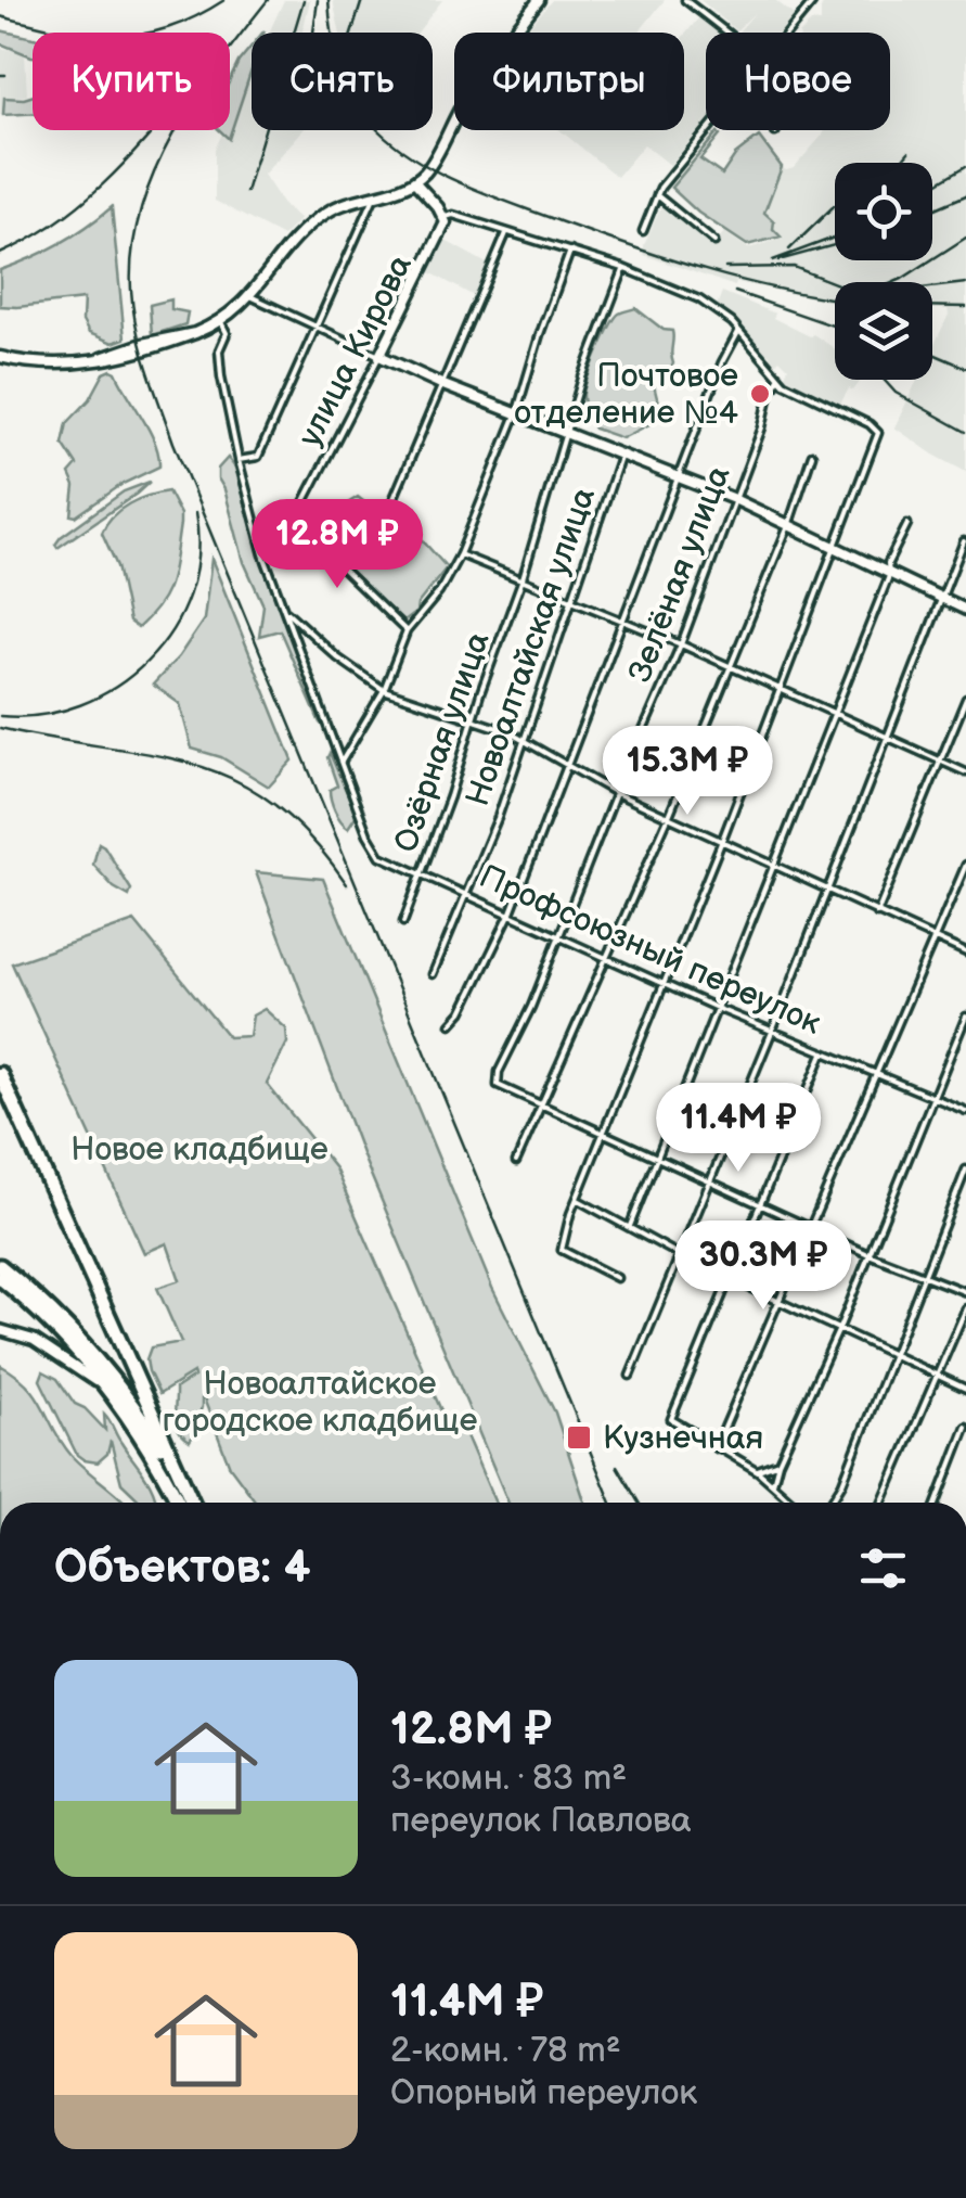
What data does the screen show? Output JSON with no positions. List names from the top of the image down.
{
  "streets": {
    "street": [
      "улица Кирова",
      "Зелёная улица",
      "Новоалтайская улица",
      "Озёрная улица",
      "Профсоюзный переулок"
    ]
  },
  "crossings": [
    ["Зелёная улица", "Профсоюзный переулок"],
    ["Новоалтайская улица", "Профсоюзный переулок"],
    ["Озёрная улица", "Профсоюзный переулок"]
  ],
  "parks": ["Новое кладбище", "Новоалтайское городское кладбище"],
  "places": {
    "other": ["Почтовое отделение №4"],
    "transit": ["Кузнечная"]
  },
  "page": {
    "chip": [
      "Купить",
      "Снять",
      "Фильтры",
      "Новое"
    ],
    "price": [
      "12.8M ₽",
      "15.3M ₽",
      "11.4M ₽",
      "30.3M ₽"
    ],
    "heading": "Объектов: 4",
    "list": [
      {
        "name": "12.8M ₽",
        "note": "3-комн. · 83 m² · переулок Павлова"
      },
      {
        "name": "11.4M ₽",
        "note": "2-комн. · 78 m² · Опорный переулок"
      }
    ]
  }
}
